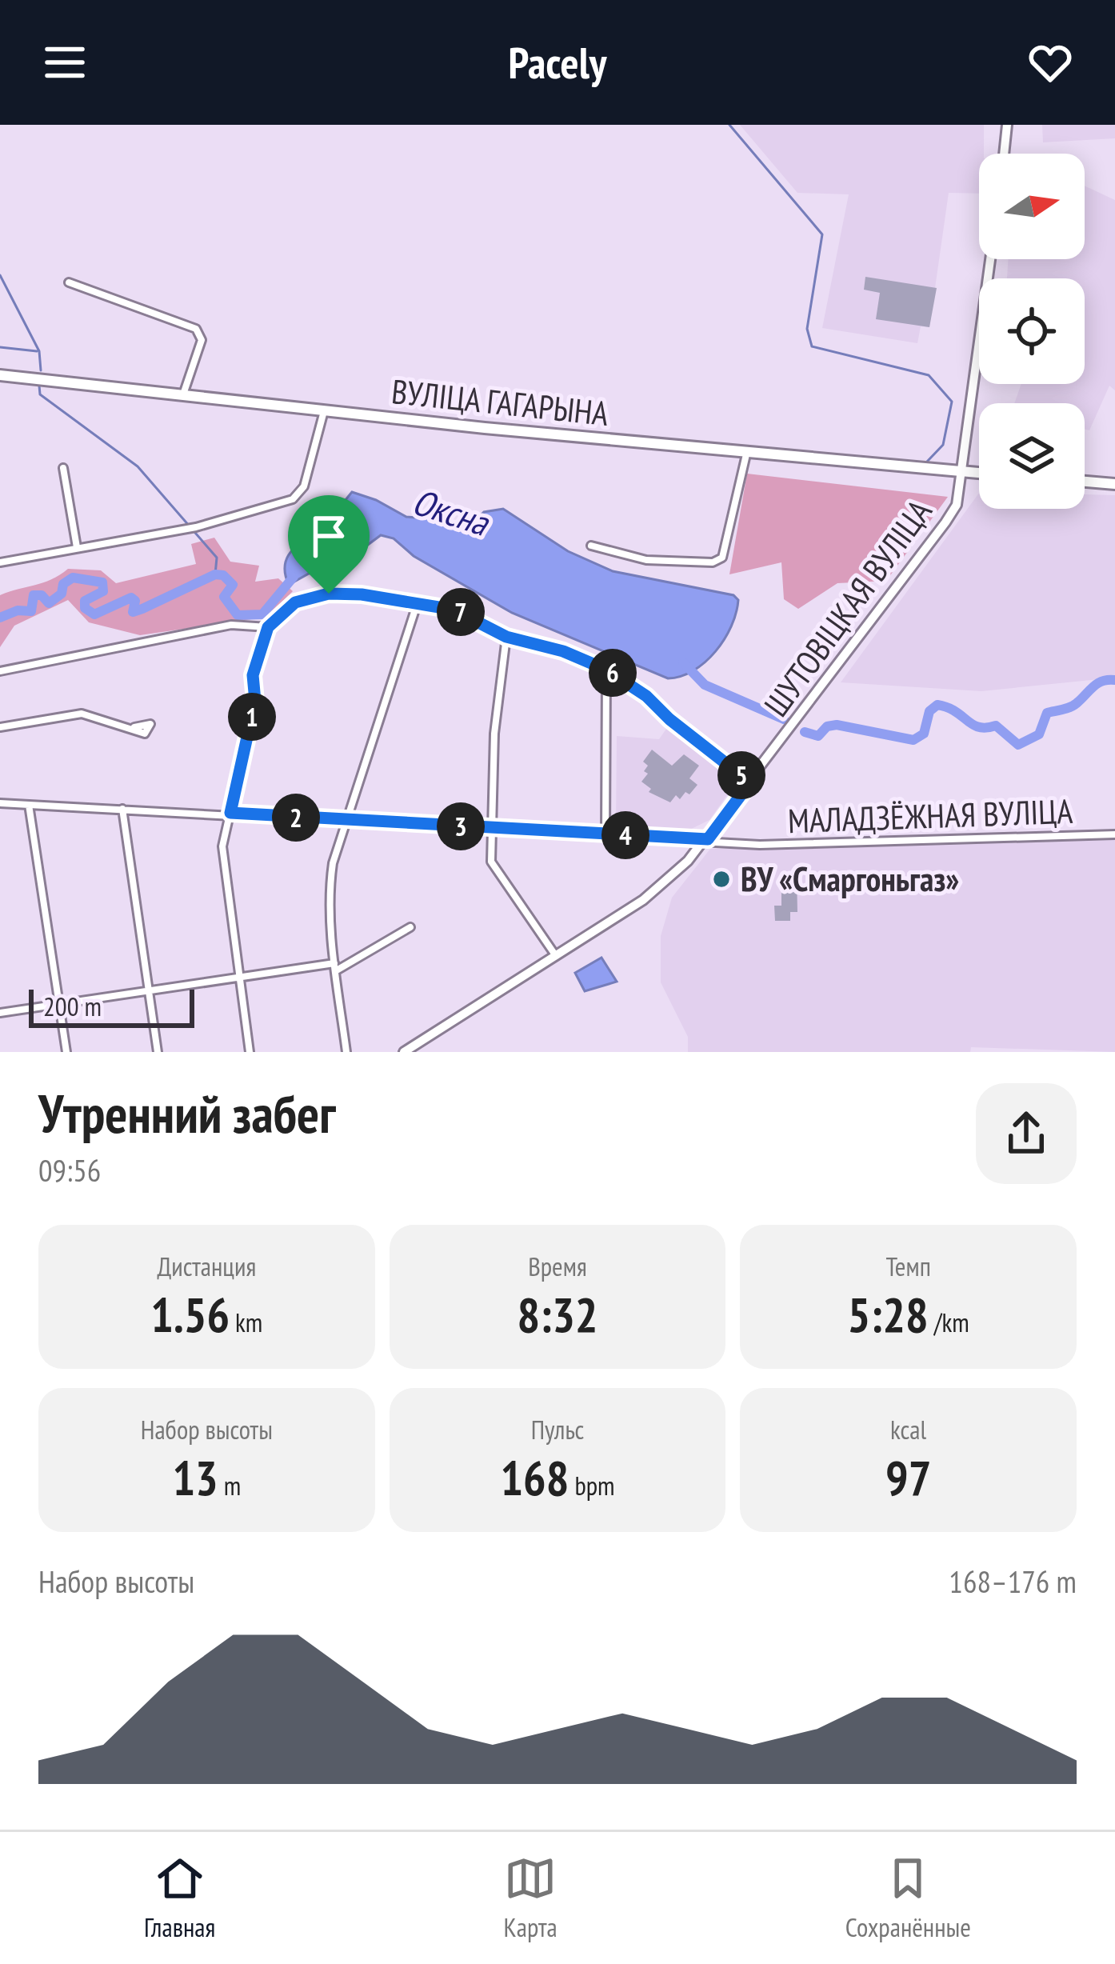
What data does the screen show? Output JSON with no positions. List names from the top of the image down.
{
  "streets": {
    "main road": ["ВУЛІЦА ГАГАРЫНА", "ШУТОВІЦКАЯ ВУЛІЦА"],
    "street": ["МАЛАДЗЁЖНАЯ ВУЛІЦА"]
  },
  "crossings": [
    ["ВУЛІЦА ГАГАРЫНА", "ШУТОВІЦКАЯ ВУЛІЦА"],
    ["ШУТОВІЦКАЯ ВУЛІЦА", "МАЛАДЗЁЖНАЯ ВУЛІЦА"]
  ],
  "water": ["Оксна"],
  "places": ["ВУ «Смаргоньгаз»"],
  "scale_bar": "200 m",
  "north": "right",
  "page": {
    "header": "Pacely",
    "pins": [
      "7",
      "6",
      "1",
      "5",
      "2",
      "3",
      "4"
    ],
    "scale": "200 m",
    "heading": ["Утренний забег", "09:56"],
    "stats": [
      ["Дистанция", "1.56 km"],
      ["Время", "8:32"],
      ["Темп", "5:28 /km"],
      ["Набор высоты", "13 m"],
      ["Пульс", "168 bpm"],
      ["kcal", "97"]
    ],
    "chart": ["Набор высоты", "168–176 m"],
    "tabs": ["Главная", "Карта", "Сохранённые"]
  }
}
